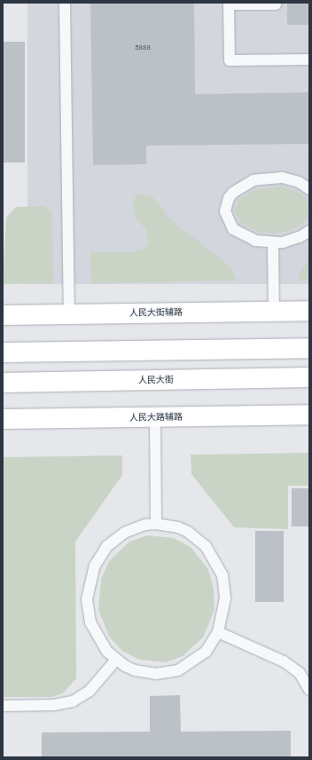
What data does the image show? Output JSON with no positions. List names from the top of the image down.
{
  "streets": {
    "main road": ["人民大街辅路", "人民大街", "人民大路辅路"]
  },
  "house_numbers": ["5888"]
}
